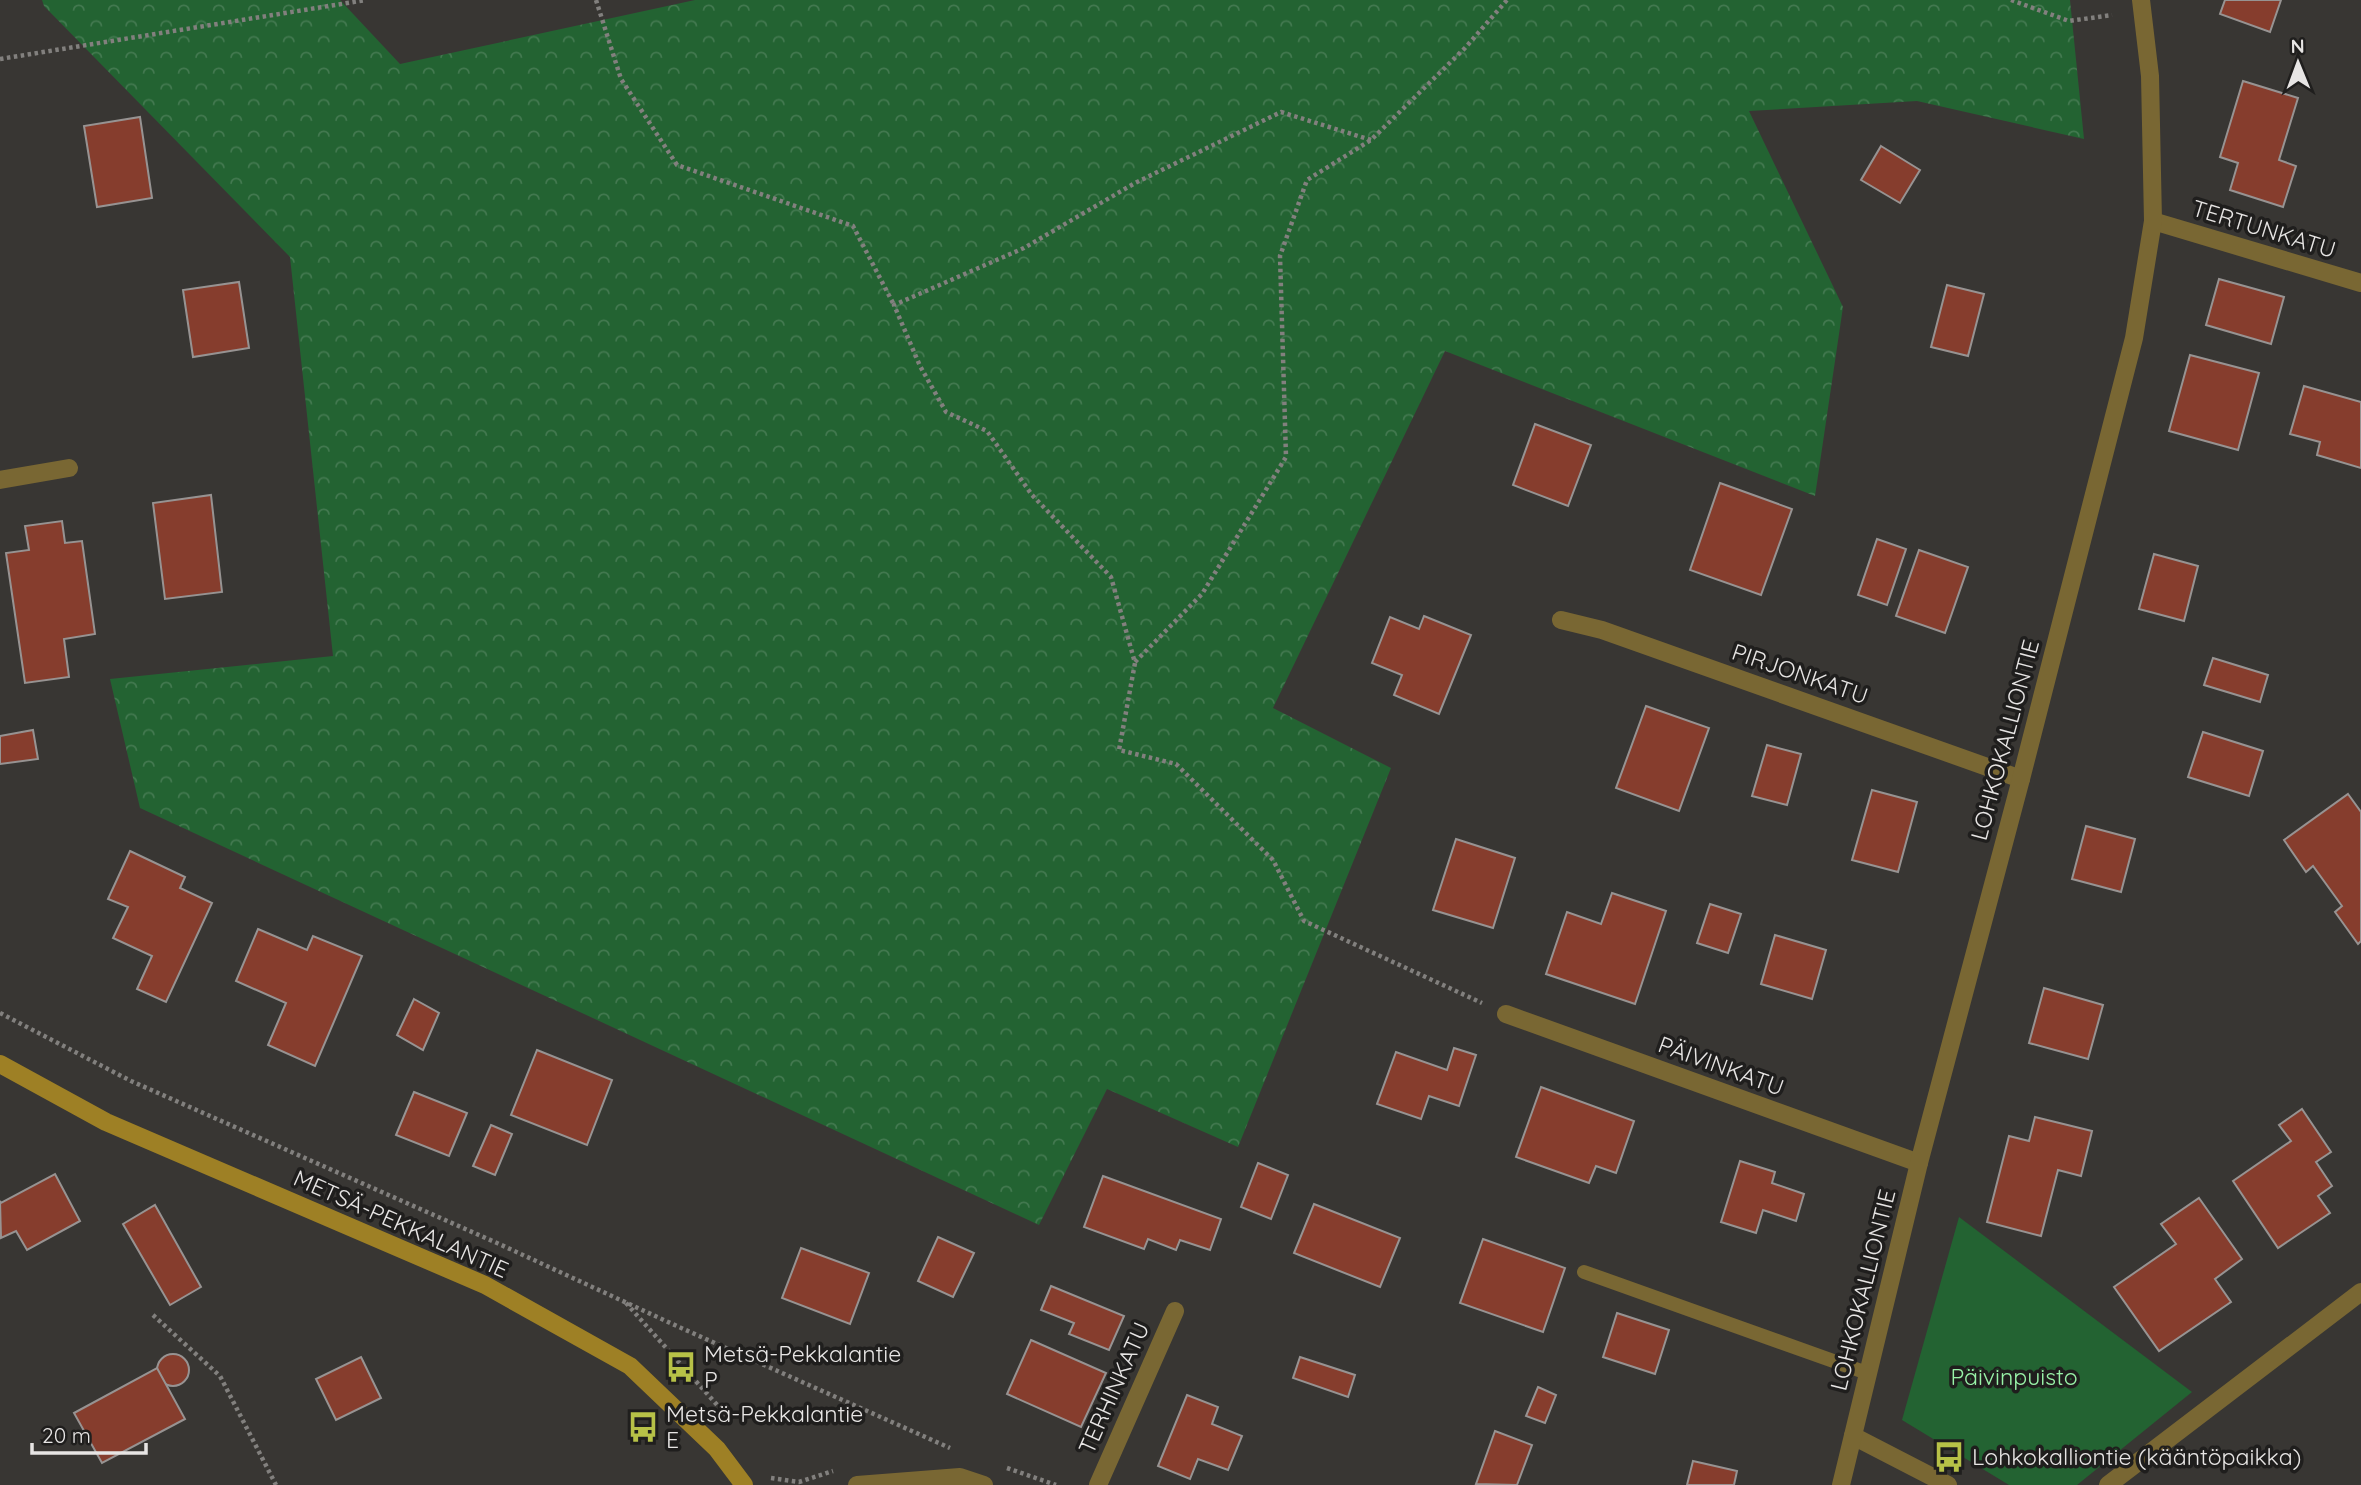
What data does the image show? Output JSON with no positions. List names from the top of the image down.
{
  "streets": {
    "street": [
      "TERTUNKATU",
      "PIRJONKATU",
      "LOHKOKALLIONTIE",
      "PÄIVINKATU",
      "METSÄ-PEKKALANTIE",
      "TERHINKATU"
    ]
  },
  "crossings": [
    ["TERTUNKATU", "LOHKOKALLIONTIE"],
    ["PIRJONKATU", "LOHKOKALLIONTIE"],
    ["LOHKOKALLIONTIE", "PÄIVINKATU"]
  ],
  "parks": ["Päivinpuisto"],
  "places": {
    "bus stop": ["Metsä-Pekkalantie P", "Metsä-Pekkalantie E", "Lohkokalliontie (kääntöpaikka)"]
  },
  "scale_bar": "20 m",
  "north": "top"
}
